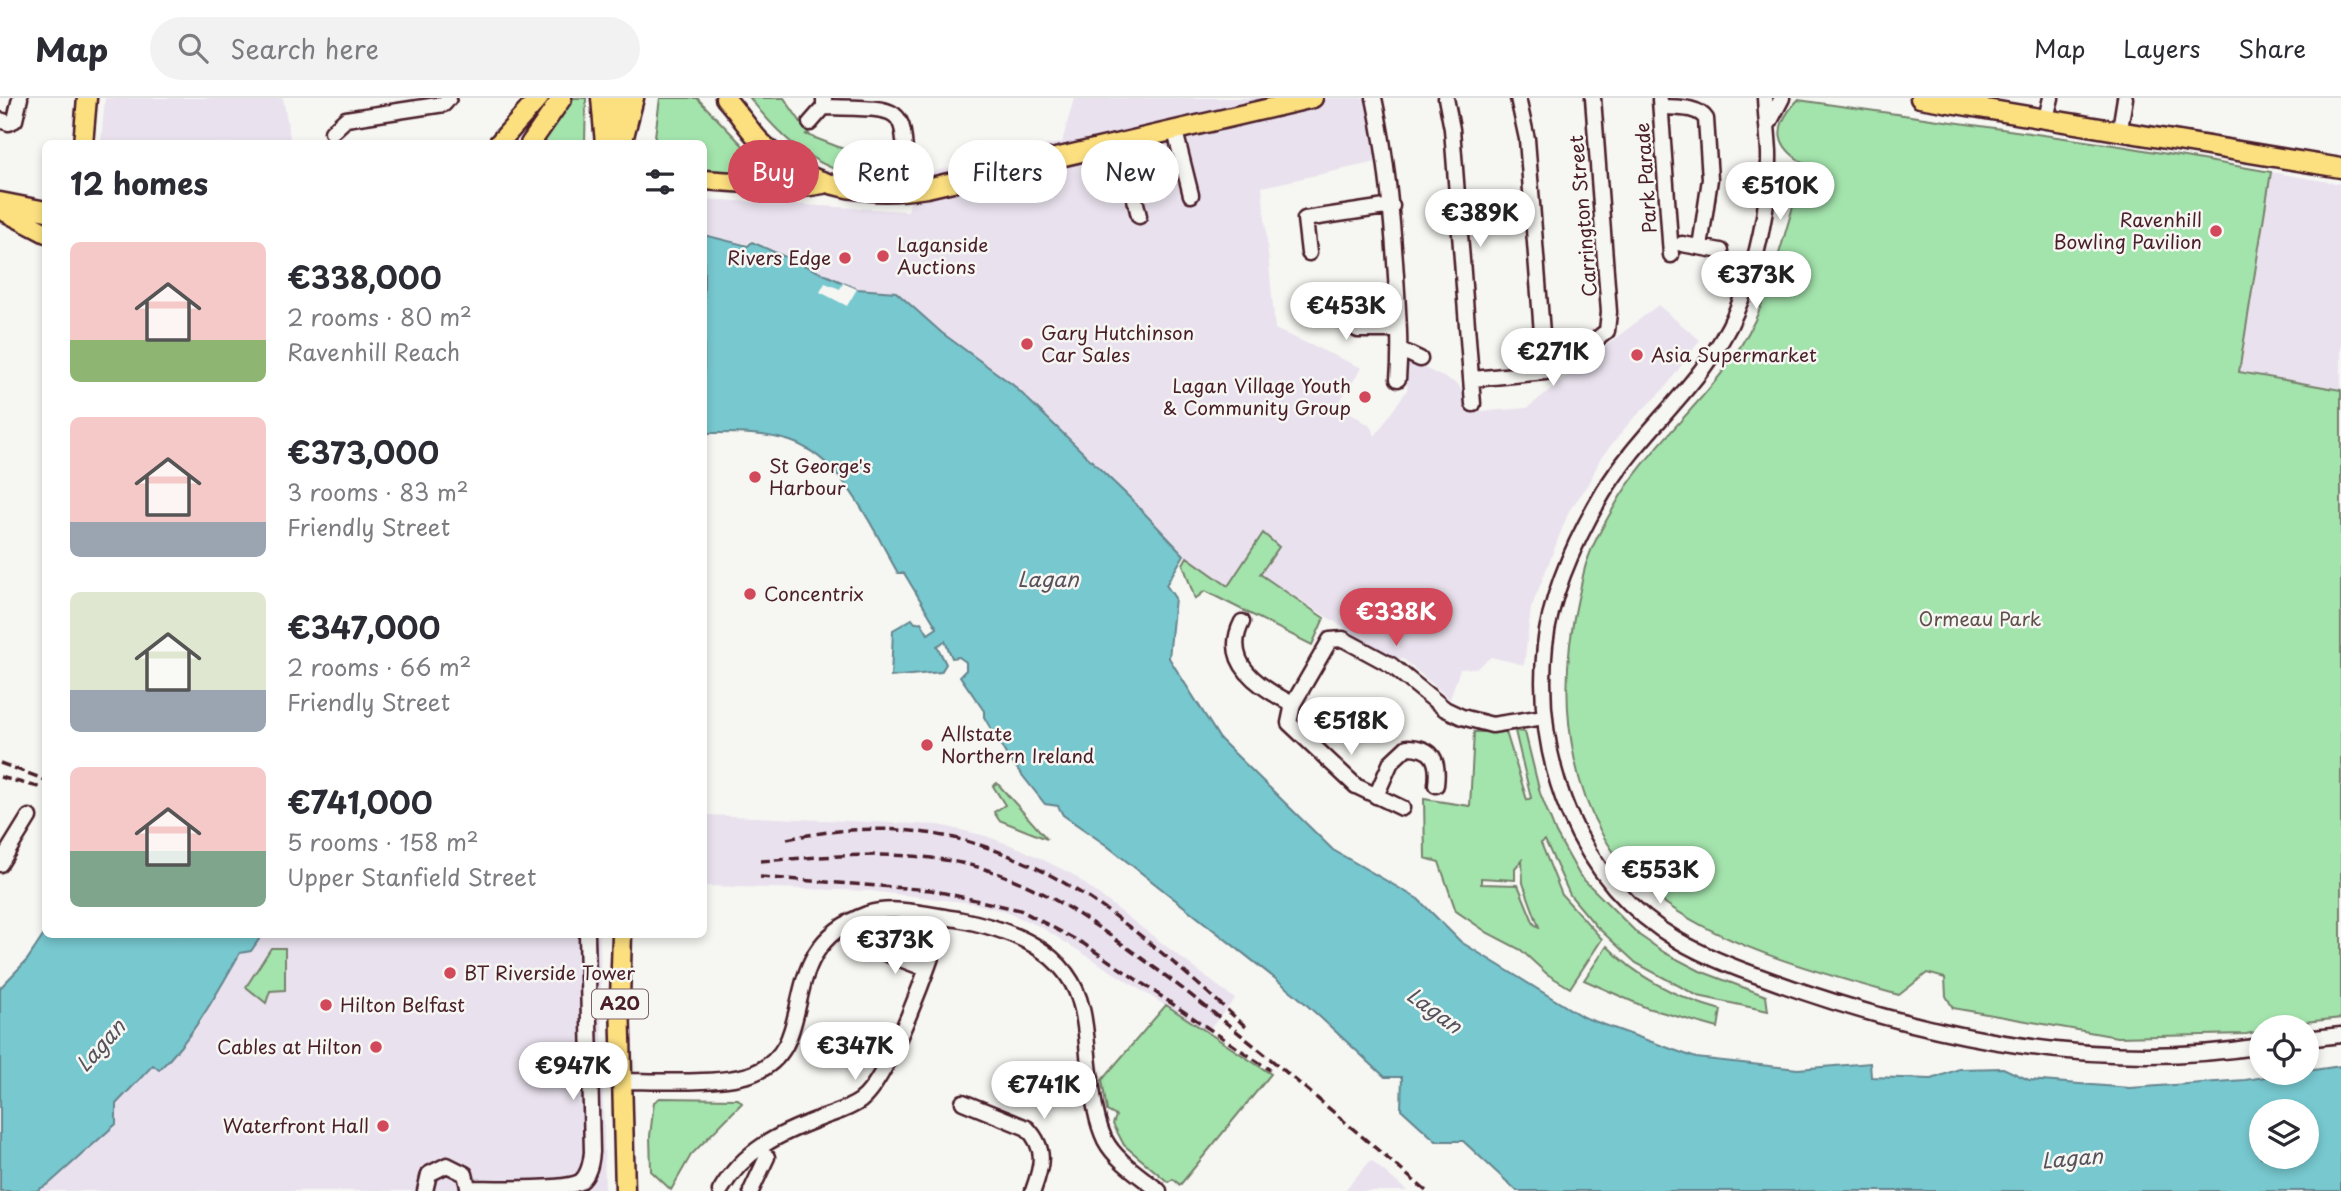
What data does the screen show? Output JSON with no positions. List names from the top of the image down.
{
  "streets": {
    "main road": ["A20"],
    "street": ["Park Parade", "Carrington Street"]
  },
  "water": ["Lagan"],
  "parks": ["Ormeau Park"],
  "places": [
    "Ravenhill Bowling Pavilion",
    "Laganside Auctions",
    "Rivers Edge",
    "Gary Hutchinson Car Sales",
    "Asia Supermarket",
    "Lagan Village Youth & Community Group",
    "St George's Harbour",
    "Concentrix",
    "Allstate Northern Ireland",
    "BT Riverside Tower",
    "Hilton Belfast",
    "Cables at Hilton",
    "Waterfront Hall"
  ],
  "page": {
    "header": "Map",
    "search": "Search here",
    "nav": ["Map", "Layers", "Share"],
    "chip": [
      "Buy",
      "Rent",
      "Filters",
      "New"
    ],
    "heading": "12 homes",
    "price": [
      "€510K",
      "€389K",
      "€373K",
      "€453K",
      "€271K",
      "€338K",
      "€518K",
      "€553K",
      "€373K",
      "€347K",
      "€947K",
      "€741K"
    ],
    "list": [
      {
        "name": "€338,000",
        "note": "2 rooms · 80 m² · Ravenhill Reach"
      },
      {
        "name": "€373,000",
        "note": "3 rooms · 83 m² · Friendly Street"
      },
      {
        "name": "€347,000",
        "note": "2 rooms · 66 m² · Friendly Street"
      },
      {
        "name": "€741,000",
        "note": "5 rooms · 158 m² · Upper Stanfield Street"
      }
    ]
  }
}
